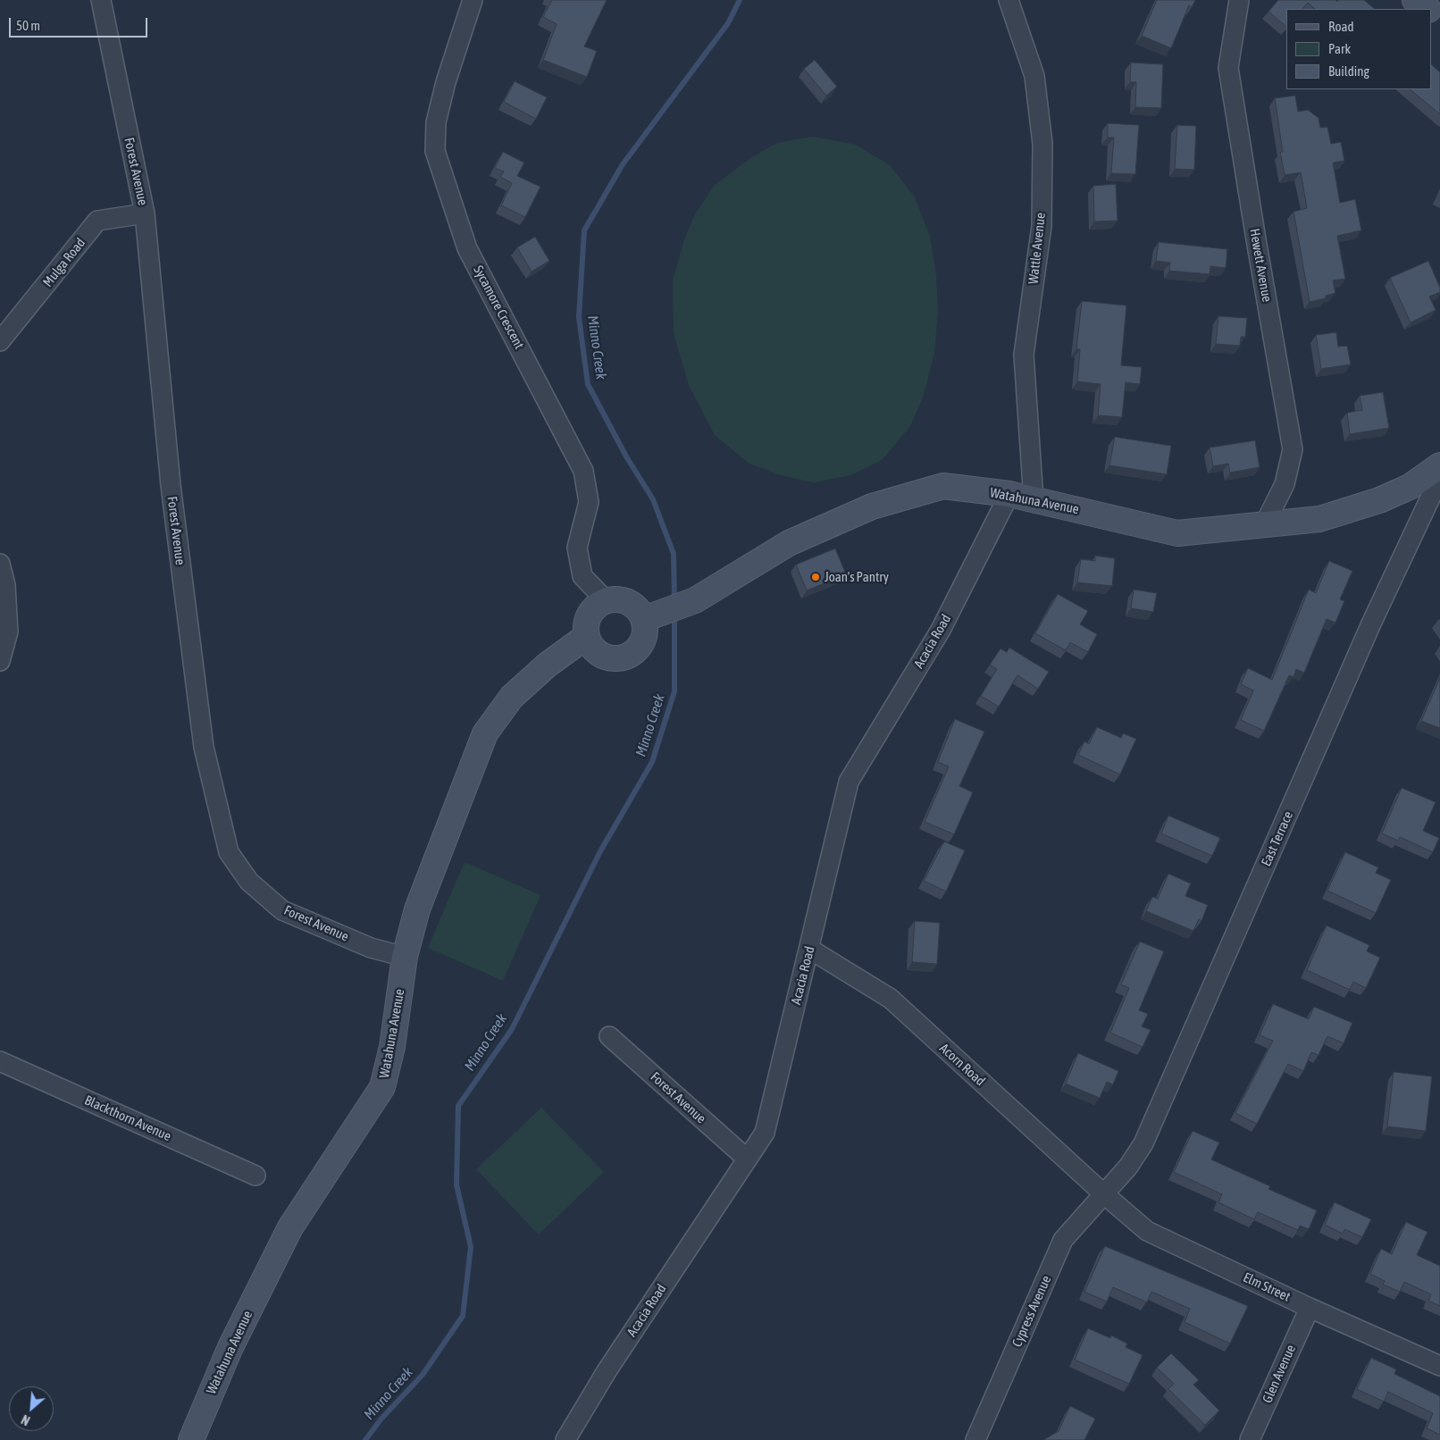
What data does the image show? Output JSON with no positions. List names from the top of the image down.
{
  "streets": {
    "street": [
      "Forest Avenue",
      "Wattle Avenue",
      "Mulga Road",
      "Hewett Avenue",
      "Sycamore Crescent",
      "Watahuna Avenue",
      "Acacia Road",
      "East Terrace",
      "Acorn Road",
      "Blackthorn Avenue",
      "Elm Street",
      "Cypress Avenue",
      "Glen Avenue"
    ]
  },
  "crossings": [
    ["Forest Avenue", "Mulga Road"],
    ["Forest Avenue", "Watahuna Avenue"],
    ["Forest Avenue", "Acacia Road"],
    ["Wattle Avenue", "Watahuna Avenue"],
    ["Hewett Avenue", "Watahuna Avenue"],
    ["Sycamore Crescent", "Watahuna Avenue"],
    ["Watahuna Avenue", "Acacia Road"],
    ["Acacia Road", "Acorn Road"],
    ["East Terrace", "Acorn Road"],
    ["East Terrace", "Elm Street"],
    ["East Terrace", "Cypress Avenue"],
    ["Acorn Road", "Elm Street"],
    ["Acorn Road", "Cypress Avenue"],
    ["Elm Street", "Cypress Avenue"],
    ["Elm Street", "Glen Avenue"]
  ],
  "water": ["Minno Creek"],
  "places": ["Joan's Pantry"],
  "legend": ["Road", "Park", "Building"],
  "scale_bar": "50 m",
  "north": "bottom left"
}
